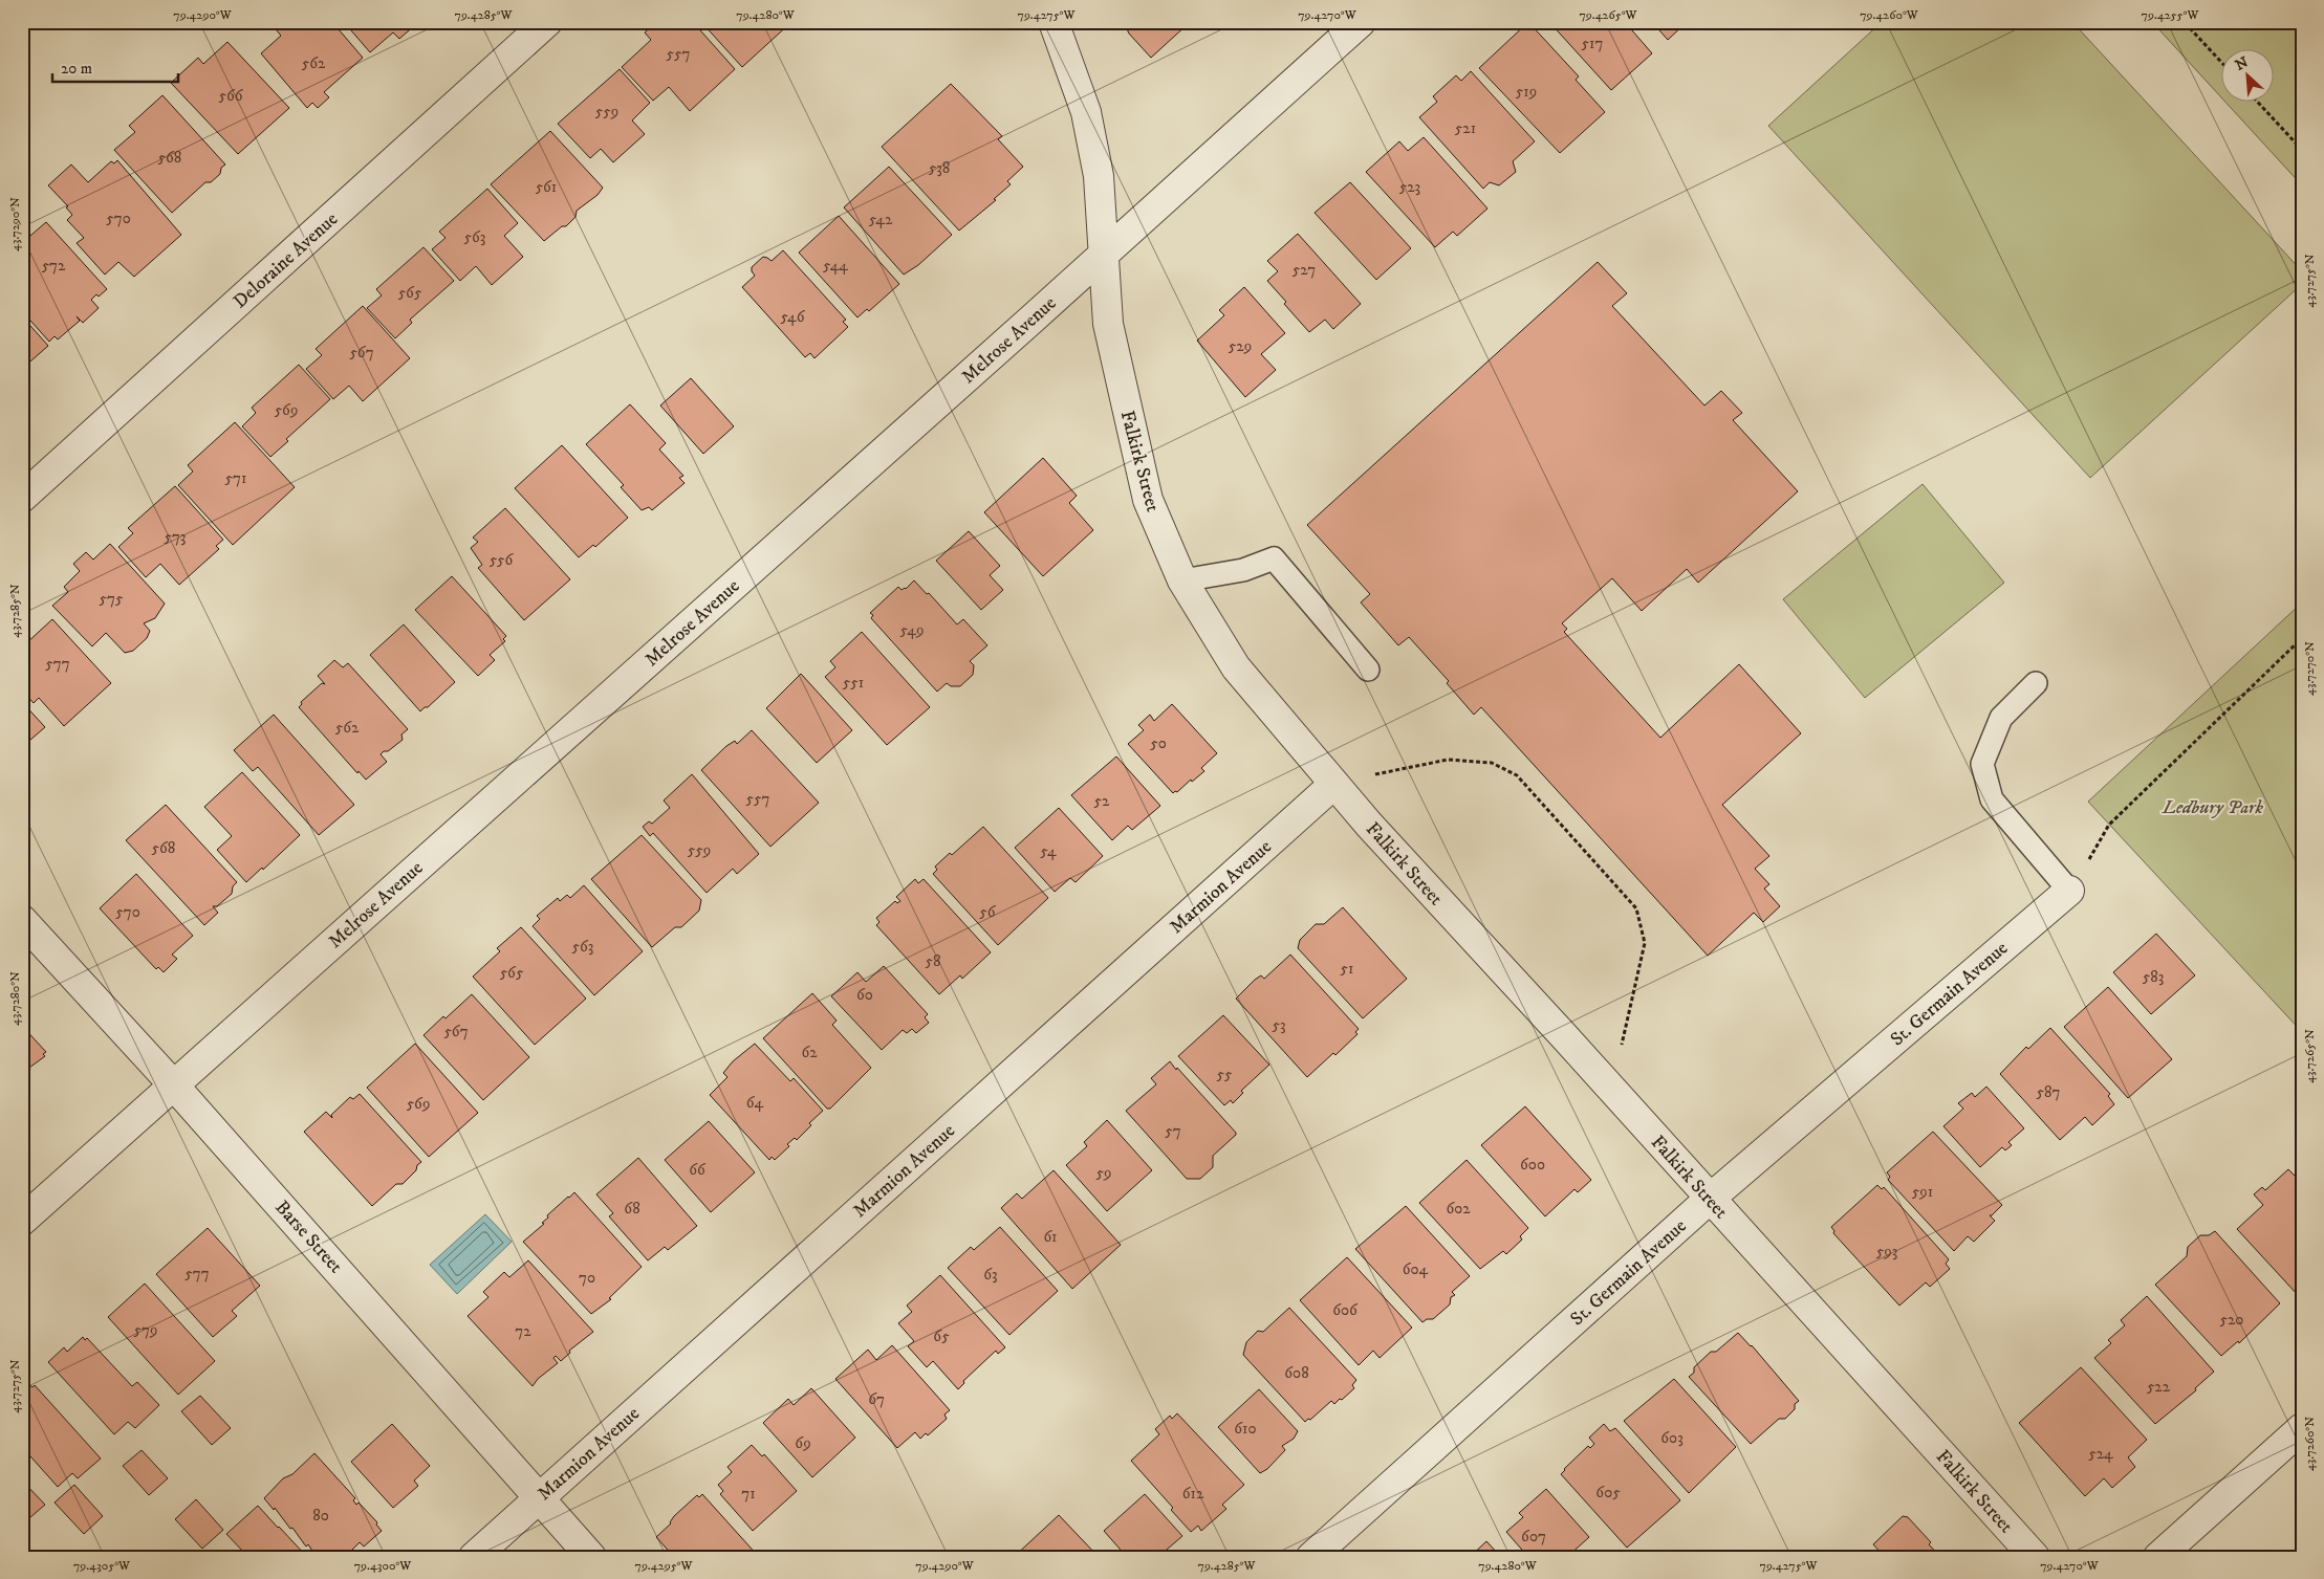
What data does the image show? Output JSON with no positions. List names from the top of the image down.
{
  "streets": {
    "street": [
      "Deloraine Avenue",
      "Melrose Avenue",
      "Falkirk Street",
      "Marmion Avenue",
      "St. Germain Avenue",
      "Barse Street"
    ]
  },
  "crossings": [
    ["Melrose Avenue", "Falkirk Street"],
    ["Melrose Avenue", "Barse Street"],
    ["Falkirk Street", "Marmion Avenue"],
    ["Falkirk Street", "St. Germain Avenue"],
    ["Marmion Avenue", "Barse Street"]
  ],
  "parks": ["Ledbury Park"],
  "house_numbers": [
    "517",
    "557",
    "562",
    "519",
    "566",
    "559",
    "521",
    "568",
    "538",
    "561",
    "523",
    "570",
    "542",
    "563",
    "572",
    "544",
    "527",
    "565",
    "546",
    "529",
    "567",
    "569",
    "571",
    "573",
    "556",
    "575",
    "549",
    "577",
    "551",
    "562",
    "50",
    "557",
    "52",
    "568",
    "559",
    "54",
    "570",
    "56",
    "563",
    "58",
    "51",
    "565",
    "583",
    "60",
    "53",
    "567",
    "62",
    "55",
    "587",
    "64",
    "569",
    "57",
    "600",
    "66",
    "59",
    "591",
    "68",
    "602",
    "61",
    "593",
    "604",
    "577",
    "63",
    "70",
    "606",
    "520",
    "579",
    "72",
    "65",
    "608",
    "522",
    "67",
    "610",
    "603",
    "69",
    "524",
    "605",
    "71",
    "612",
    "80",
    "607"
  ],
  "scale_bar": "20 m",
  "north": "top left",
  "coordinates": [
    "79.4290°W",
    "79.4285°W",
    "79.4280°W",
    "79.4275°W",
    "79.4270°W",
    "79.4265°W",
    "79.4260°W",
    "79.4255°W",
    "43.7290°N",
    "43.7275°N",
    "43.7285°N",
    "43.7270°N",
    "43.7280°N",
    "43.7265°N",
    "43.7260°N",
    "79.4305°W",
    "79.4300°W",
    "79.4295°W"
  ]
}
